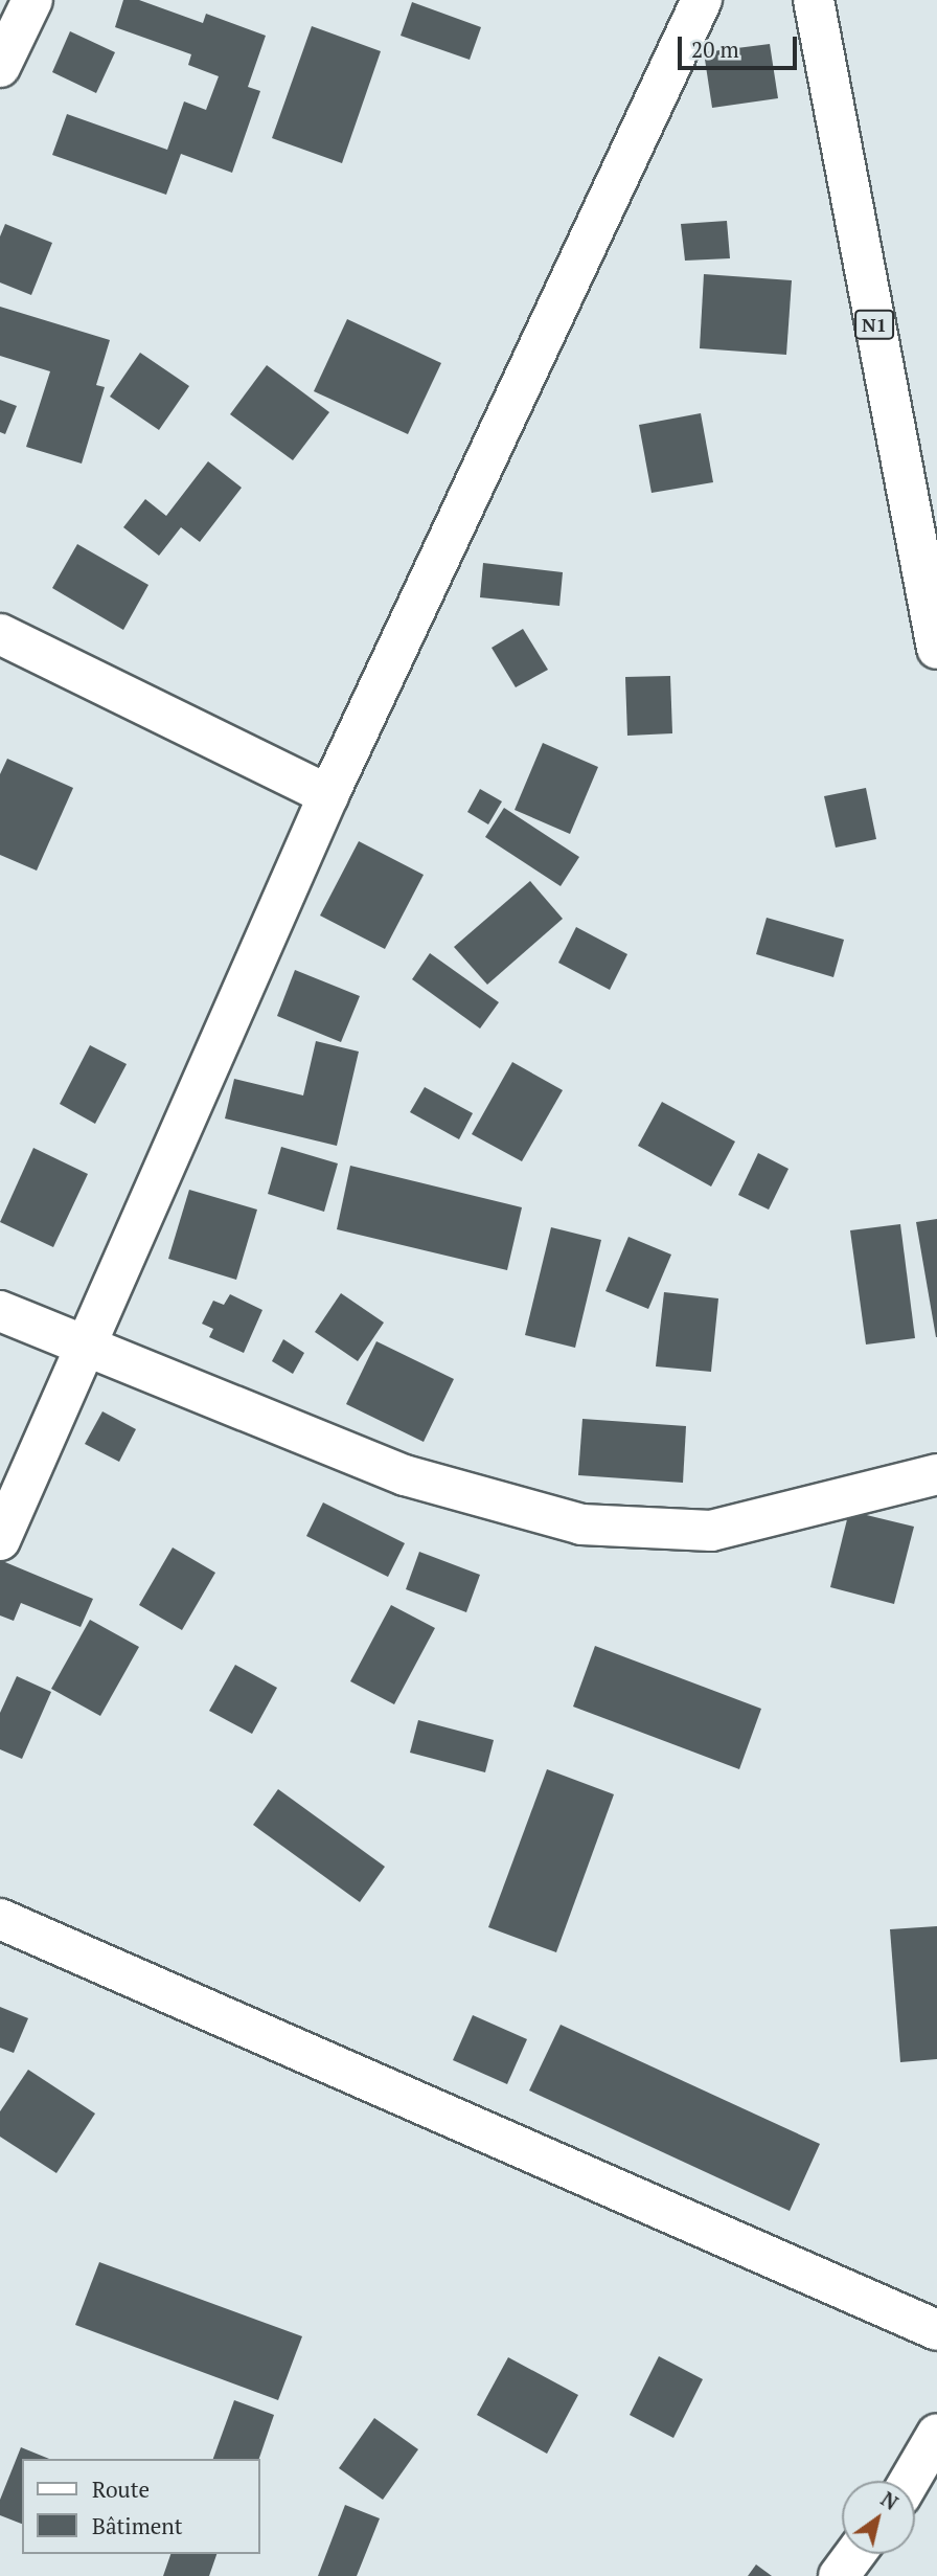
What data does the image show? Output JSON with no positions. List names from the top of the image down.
{
  "streets": {
    "main road": ["N1"]
  },
  "legend": ["Route", "Bâtiment"],
  "scale_bar": "20 m",
  "north": "top right"
}
